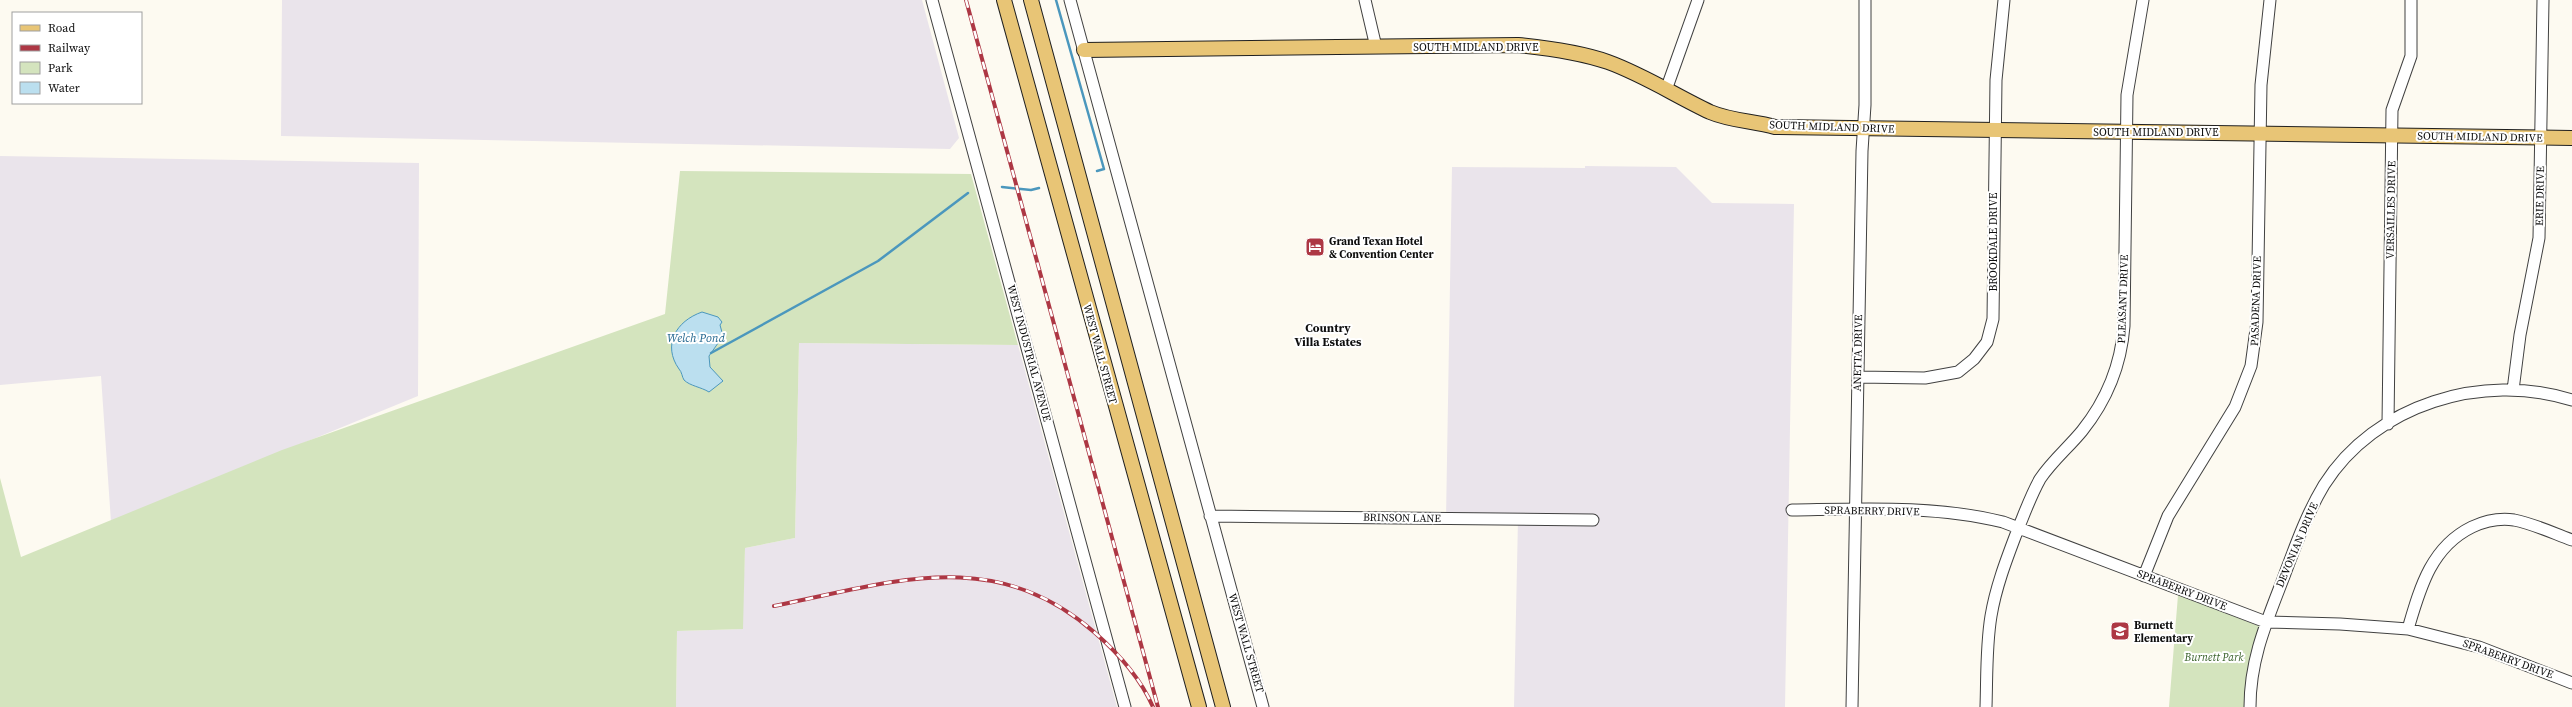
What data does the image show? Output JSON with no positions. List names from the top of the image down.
{
  "streets": {
    "main road": ["SOUTH MIDLAND DRIVE", "WEST WALL STREET"],
    "street": [
      "ERIE DRIVE",
      "VERSAILLES DRIVE",
      "BROOKDALE DRIVE",
      "PLEASANT DRIVE",
      "PASADENA DRIVE",
      "WEST INDUSTRIAL AVENUE",
      "ANETTA DRIVE",
      "SPRABERRY DRIVE",
      "BRINSON LANE",
      "DEVONIAN DRIVE"
    ]
  },
  "crossings": [
    ["SOUTH MIDLAND DRIVE", "ERIE DRIVE"],
    ["SOUTH MIDLAND DRIVE", "VERSAILLES DRIVE"],
    ["SOUTH MIDLAND DRIVE", "BROOKDALE DRIVE"],
    ["SOUTH MIDLAND DRIVE", "PLEASANT DRIVE"],
    ["SOUTH MIDLAND DRIVE", "PASADENA DRIVE"],
    ["SOUTH MIDLAND DRIVE", "ANETTA DRIVE"],
    ["SOUTH MIDLAND DRIVE", "WEST WALL STREET"],
    ["ERIE DRIVE", "DEVONIAN DRIVE"],
    ["VERSAILLES DRIVE", "DEVONIAN DRIVE"],
    ["BROOKDALE DRIVE", "ANETTA DRIVE"],
    ["PLEASANT DRIVE", "SPRABERRY DRIVE"],
    ["PASADENA DRIVE", "SPRABERRY DRIVE"],
    ["ANETTA DRIVE", "SPRABERRY DRIVE"],
    ["WEST WALL STREET", "BRINSON LANE"],
    ["SPRABERRY DRIVE", "DEVONIAN DRIVE"]
  ],
  "districts": ["Country Villa Estates"],
  "water": ["Welch Pond"],
  "parks": ["Burnett Park"],
  "places": {
    "hotel": ["Grand Texan Hotel & Convention Center"],
    "school or university": ["Burnett Elementary"]
  },
  "legend": [
    "Road",
    "Railway",
    "Park",
    "Water"
  ]
}
